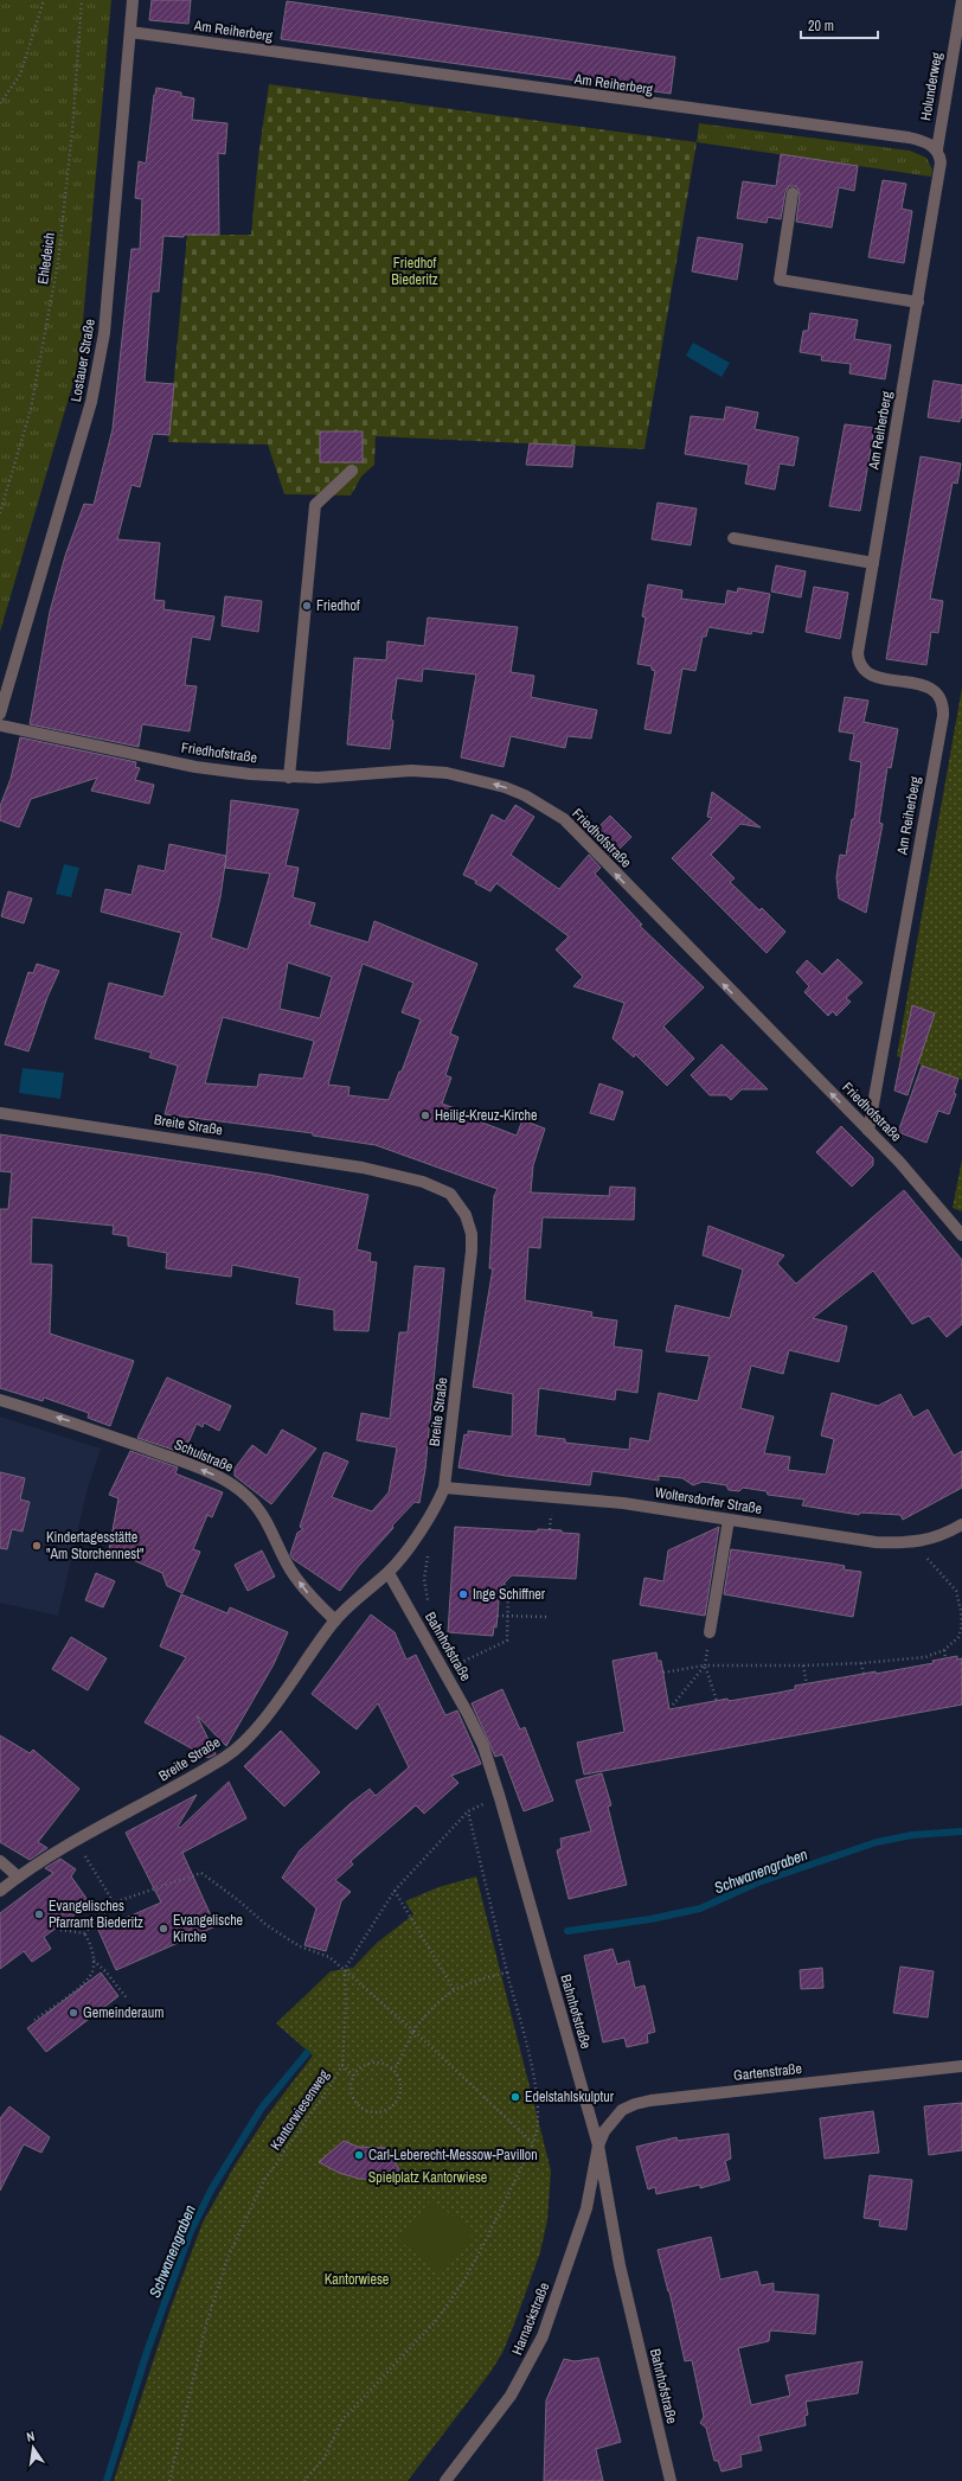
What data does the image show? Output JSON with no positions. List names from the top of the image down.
{
  "streets": {
    "street": [
      "Am Reiherberg",
      "Holunderweg",
      "Lostauer Straße",
      "Friedhofstraße",
      "Breite Straße",
      "Schulstraße",
      "Woltersdorfer Straße",
      "Bahnhofstraße",
      "Gartenstraße",
      "Harnackstraße"
    ],
    "path": ["Ehledeich", "Kantorwiesenweg"]
  },
  "crossings": [
    ["Am Reiherberg", "Holunderweg"],
    ["Am Reiherberg", "Lostauer Straße"],
    ["Am Reiherberg", "Friedhofstraße"],
    ["Breite Straße", "Schulstraße"],
    ["Breite Straße", "Woltersdorfer Straße"],
    ["Breite Straße", "Bahnhofstraße"],
    ["Bahnhofstraße", "Gartenstraße"],
    ["Bahnhofstraße", "Harnackstraße"],
    ["Gartenstraße", "Harnackstraße"]
  ],
  "one_way": ["Friedhofstraße", "Schulstraße"],
  "water": ["Schwanengraben"],
  "parks": ["Friedhof Biederitz", "Spielplatz Kantorwiese", "Kantorwiese"],
  "places": [
    "Friedhof",
    "Heilig-Kreuz-Kirche",
    "Kindertagesstätte \"Am Storchennest\"",
    "Inge Schiffner",
    "Evangelisches Pfarramt Biederitz",
    "Evangelische Kirche",
    "Gemeinderaum",
    "Edelstahlskulptur",
    "Carl-Leberecht-Messow-Pavillon"
  ],
  "scale_bar": "20 m",
  "north": "top"
}
